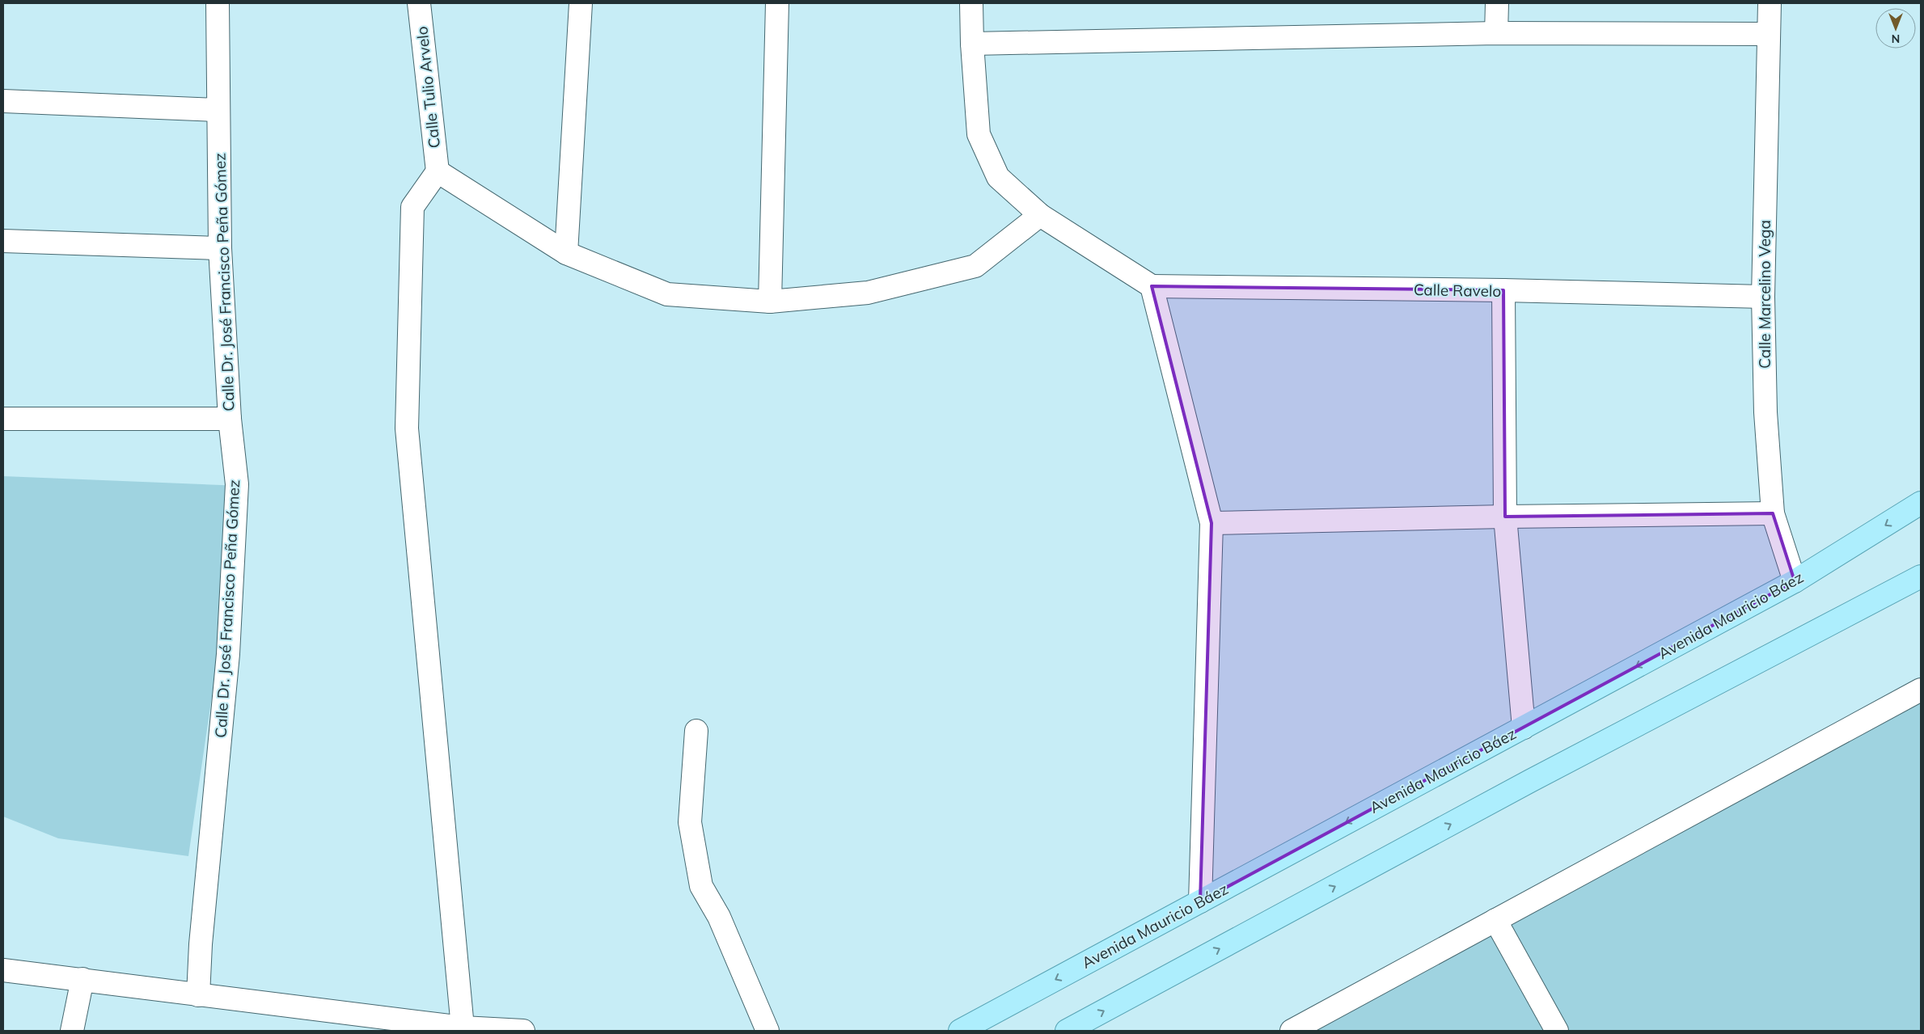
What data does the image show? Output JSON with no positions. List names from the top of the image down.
{
  "streets": {
    "main road": ["Avenida Mauricio Báez"],
    "street": [
      "Calle Tulio Arvelo",
      "Calle Dr. José Francisco Peña Gómez",
      "Calle Ravelo",
      "Calle Marcelino Vega"
    ]
  },
  "crossings": [
    ["Calle Ravelo", "Calle Marcelino Vega"],
    ["Calle Marcelino Vega", "Avenida Mauricio Báez"]
  ],
  "north": "bottom"
}
